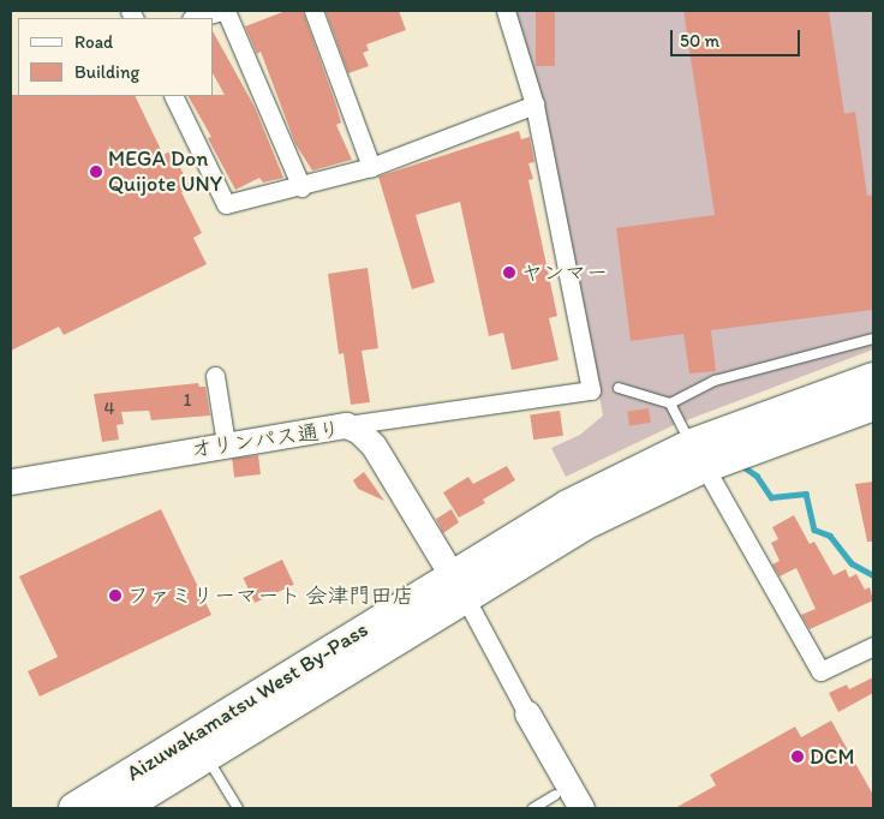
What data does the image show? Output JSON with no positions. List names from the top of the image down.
{
  "streets": {
    "highway": ["Aizuwakamatsu West By-Pass"],
    "street": ["オリンパス通り"]
  },
  "crossings": [
    ["オリンパス通り", "Aizuwakamatsu West By-Pass"]
  ],
  "places": [
    "MEGA Don Quijote UNY",
    "ヤンマー",
    "ファミリーマート 会津門田店",
    "DCM"
  ],
  "house_numbers": ["1", "4"],
  "legend": ["Road", "Building"],
  "scale_bar": "50 m"
}
